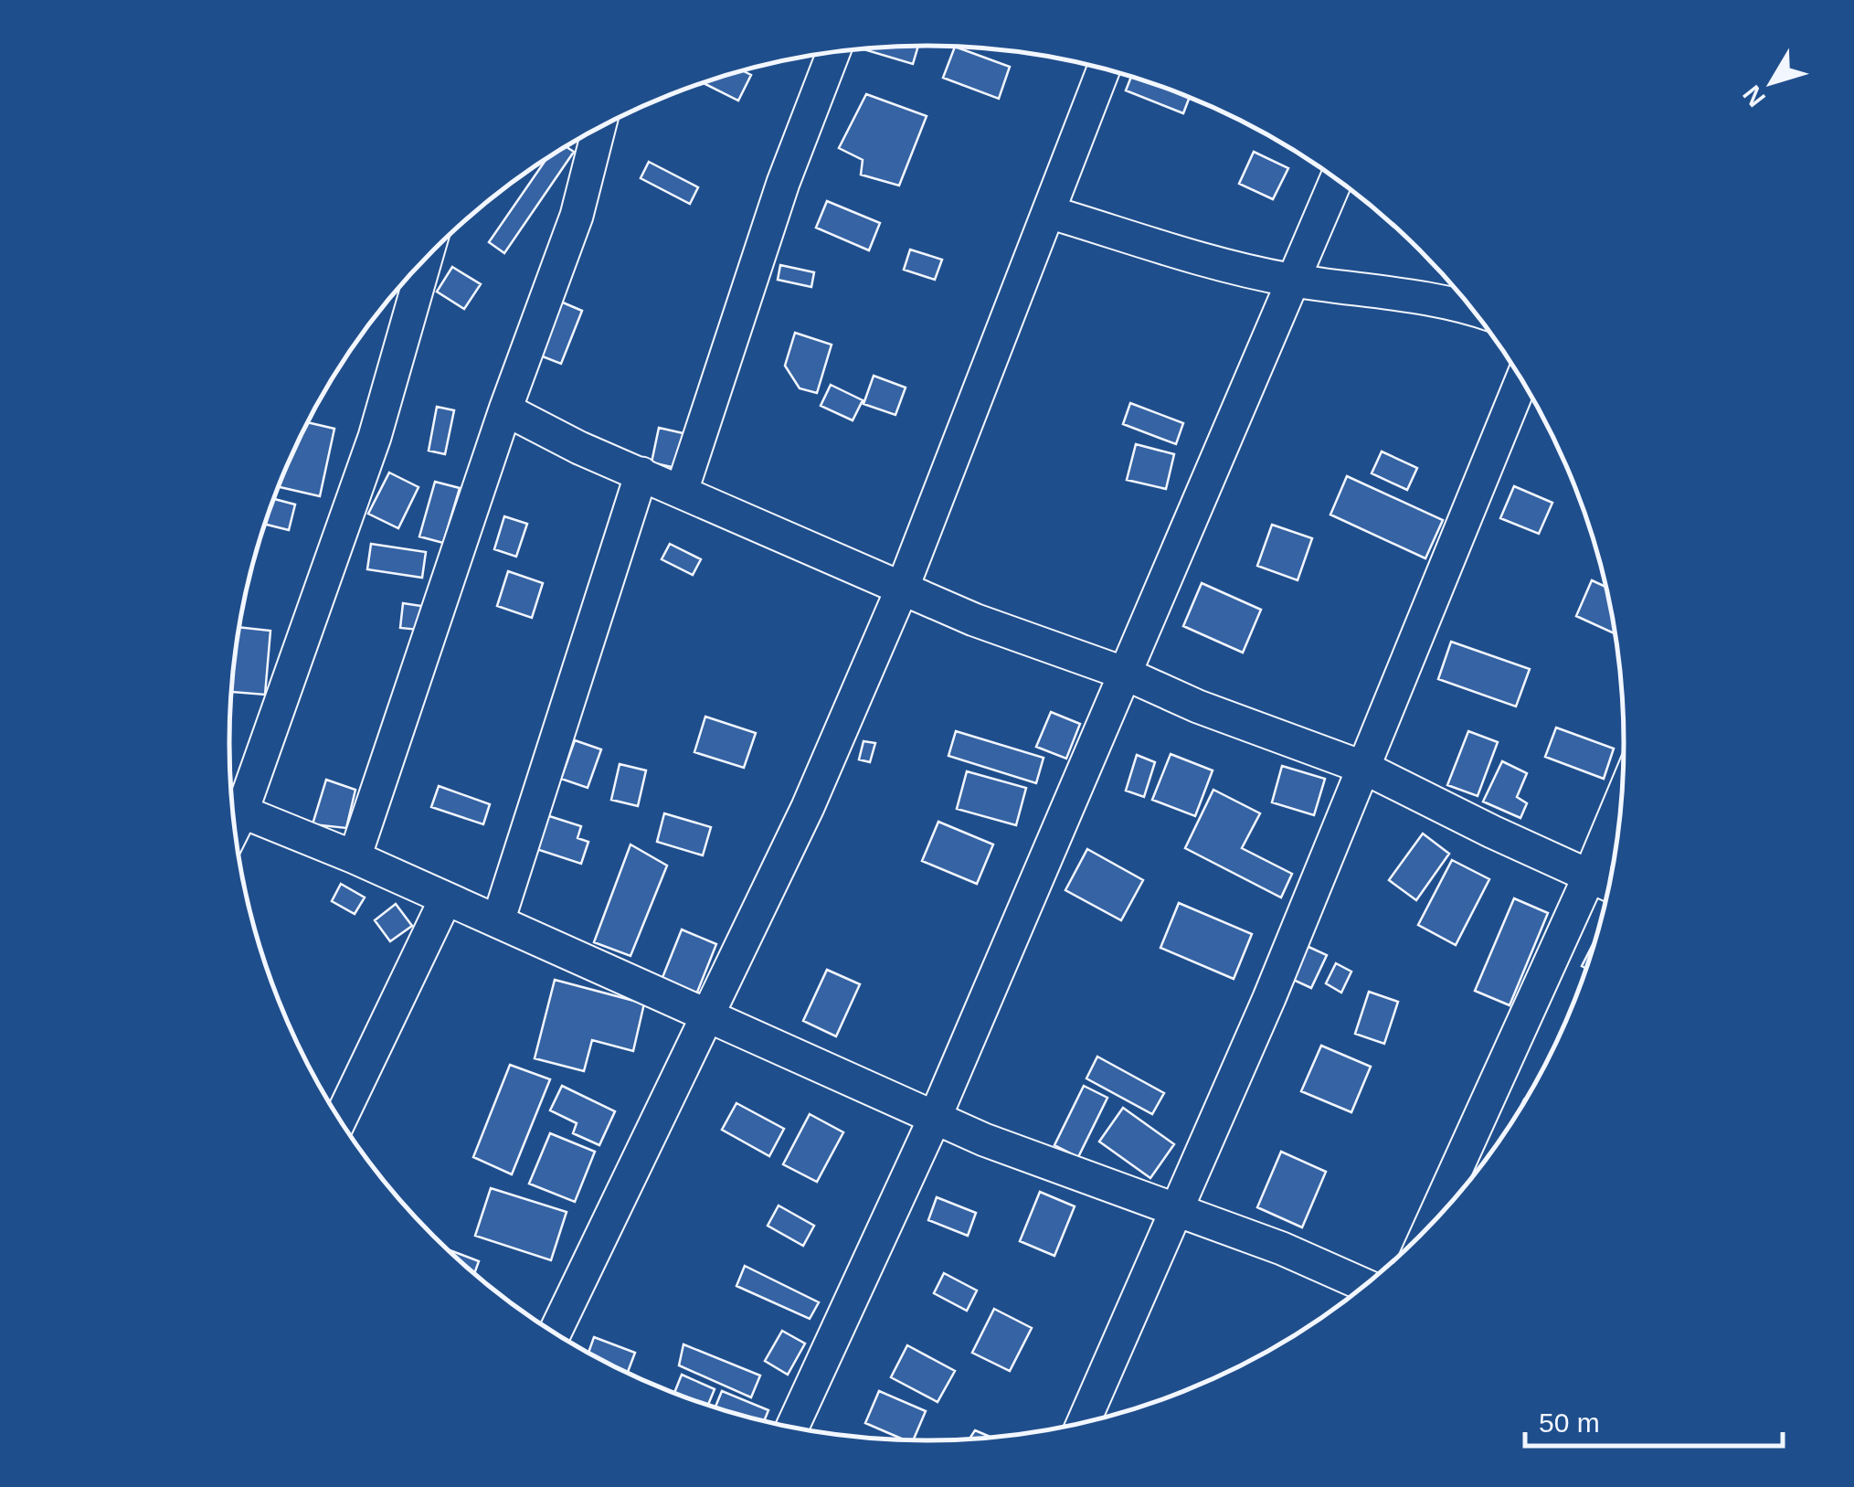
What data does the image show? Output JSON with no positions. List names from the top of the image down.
{
  "scale_bar": "50 m",
  "north": "bottom left"
}
